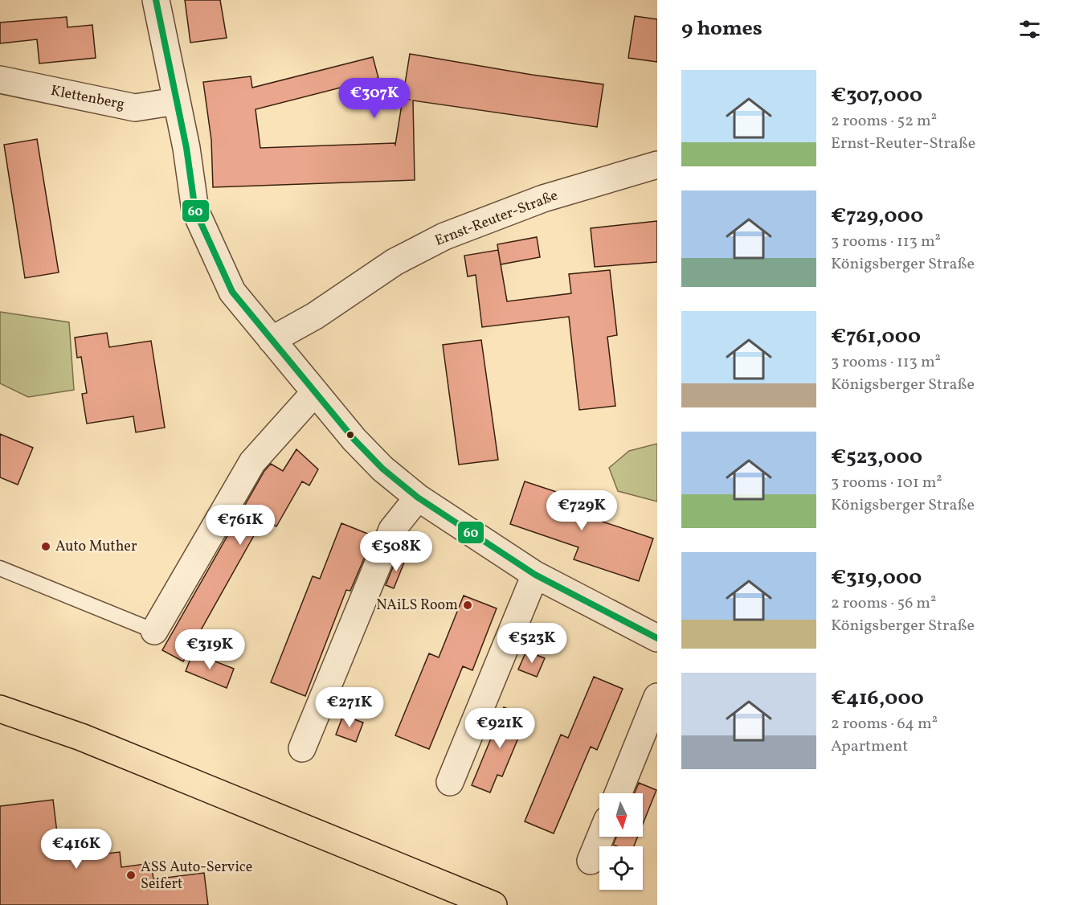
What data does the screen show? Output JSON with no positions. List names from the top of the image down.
{
  "streets": {
    "street": ["Klettenberg", "Ernst-Reuter-Straße"]
  },
  "places": ["Auto Muther", "NAiLS Room", "ASS Auto-Service Seifert"],
  "lines": ["transit line 60"],
  "north": "bottom",
  "page": {
    "heading": "9 homes",
    "list": [
      {
        "name": "€307,000",
        "note": "2 rooms · 52 m² · Ernst-Reuter-Straße"
      },
      {
        "name": "€729,000",
        "note": "3 rooms · 113 m² · Königsberger Straße"
      },
      {
        "name": "€761,000",
        "note": "3 rooms · 113 m² · Königsberger Straße"
      },
      {
        "name": "€523,000",
        "note": "3 rooms · 101 m² · Königsberger Straße"
      },
      {
        "name": "€319,000",
        "note": "2 rooms · 56 m² · Königsberger Straße"
      },
      {
        "name": "€416,000",
        "note": "2 rooms · 64 m² · Apartment"
      }
    ],
    "price": [
      "€307K",
      "€729K",
      "€761K",
      "€508K",
      "€523K",
      "€319K",
      "€271K",
      "€921K",
      "€416K"
    ]
  }
}
